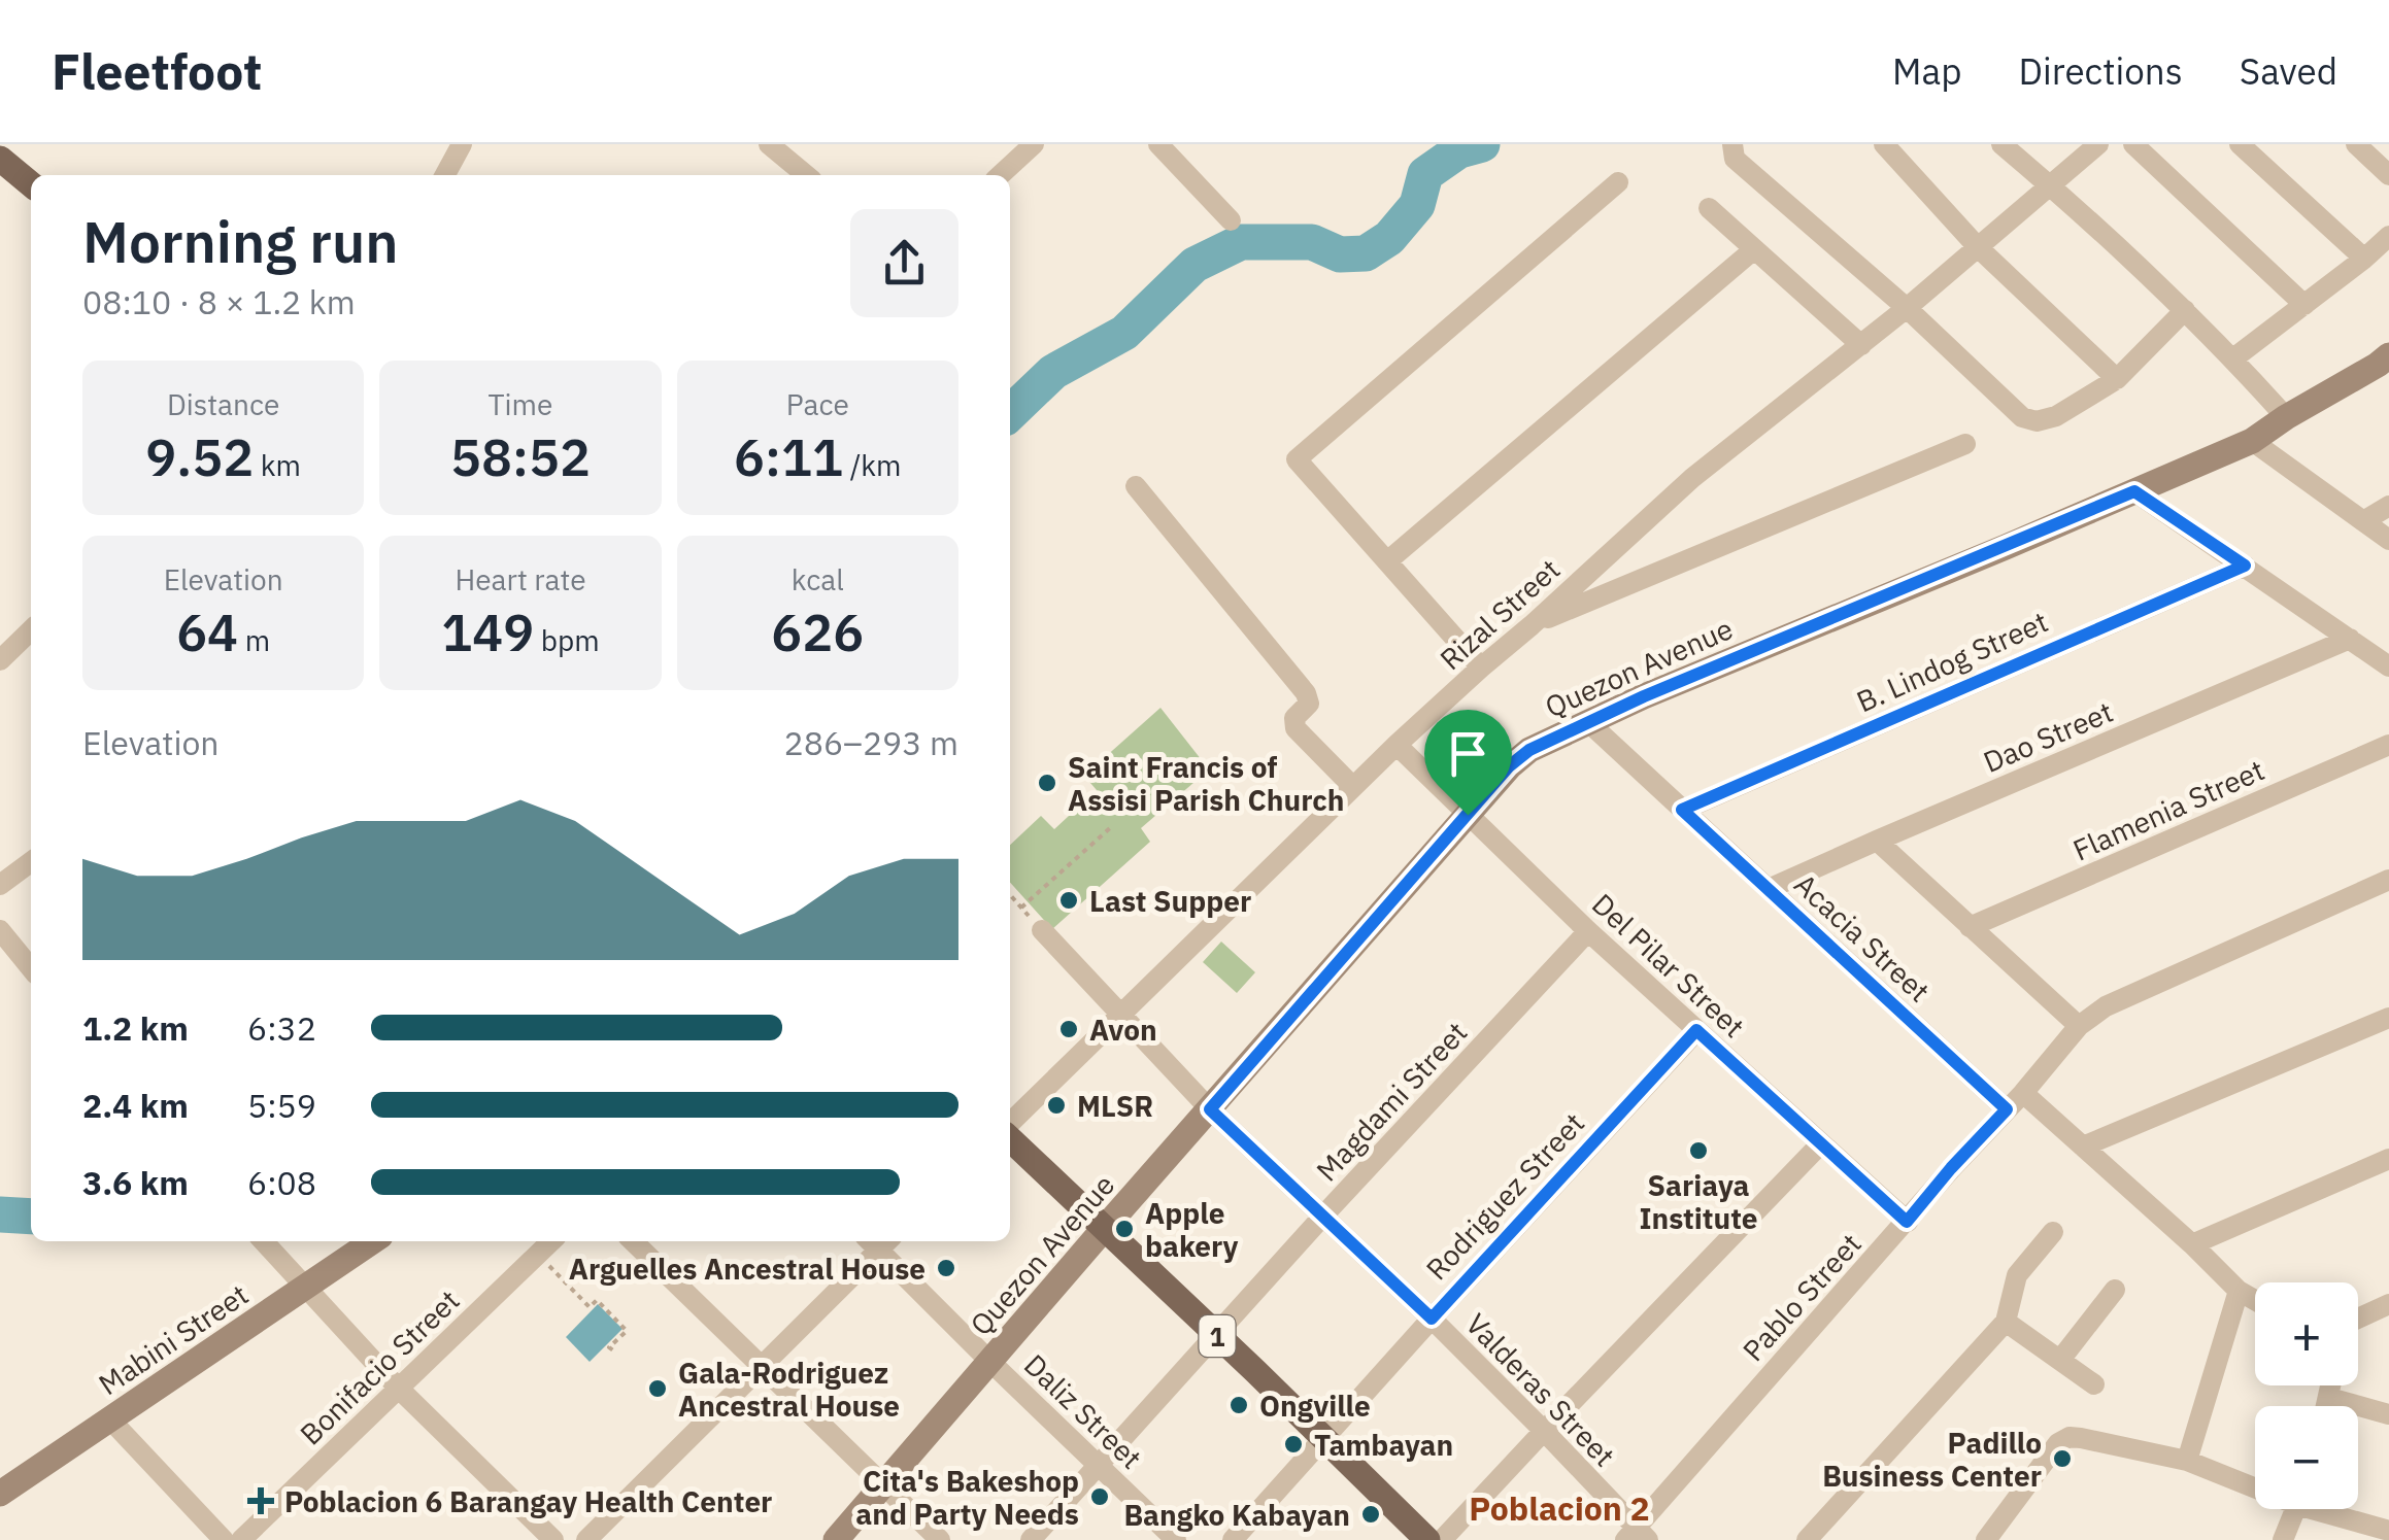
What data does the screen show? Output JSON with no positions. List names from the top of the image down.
{
  "streets": {
    "main road": ["1"],
    "street": [
      "Rizal Street",
      "B. Lindog Street",
      "Quezon Avenue",
      "Dao Street",
      "Flamenia Street",
      "Acacia Street",
      "Del Pilar Street",
      "Magdami Street",
      "Rodriguez Street",
      "Pablo Street",
      "Mabini Street",
      "Bonifacio Street",
      "Valderas Street",
      "Daliz Street"
    ]
  },
  "crossings": [
    ["Rizal Street", "Del Pilar Street"],
    ["Rizal Street", "Valderas Street"],
    ["B. Lindog Street", "Acacia Street"],
    ["Quezon Avenue", "Acacia Street"],
    ["Quezon Avenue", "Del Pilar Street"],
    ["Quezon Avenue", "1"],
    ["Quezon Avenue", "Valderas Street"],
    ["Quezon Avenue", "Daliz Street"],
    ["Dao Street", "Acacia Street"],
    ["Acacia Street", "Pablo Street"],
    ["Del Pilar Street", "Magdami Street"],
    ["Del Pilar Street", "Rodriguez Street"],
    ["Del Pilar Street", "Pablo Street"],
    ["Magdami Street", "1"],
    ["Magdami Street", "Valderas Street"],
    ["Magdami Street", "Daliz Street"],
    ["Rodriguez Street", "1"],
    ["Rodriguez Street", "Valderas Street"],
    ["Pablo Street", "Valderas Street"]
  ],
  "districts": ["Poblacion 2"],
  "places": {
    "other": [
      "Saint Francis of Assisi Parish Church",
      "Last Supper",
      "Avon",
      "MLSR",
      "Sariaya Institute",
      "Apple bakery",
      "Arguelles Ancestral House",
      "Gala-Rodriguez Ancestral House",
      "Ongville",
      "Tambayan",
      "Padillo Business Center",
      "Cita's Bakeshop and Party Needs",
      "Bangko Kabayan"
    ],
    "health": ["Poblacion 6 Barangay Health Center"]
  },
  "page": {
    "header": "Fleetfoot",
    "nav": ["Map", "Directions", "Saved"],
    "heading": ["Morning run", "08:10 · 8 × 1.2 km"],
    "stats": [
      ["Distance", "9.52 km"],
      ["Time", "58:52"],
      ["Pace", "6:11 /km"],
      ["Elevation", "64 m"],
      ["Heart rate", "149 bpm"],
      ["kcal", "626"]
    ],
    "chart": ["Elevation", "286–293 m"],
    "list": [
      {
        "name": "1.2 km",
        "note": "6:32"
      },
      {
        "name": "2.4 km",
        "note": "5:59"
      },
      {
        "name": "3.6 km",
        "note": "6:08"
      }
    ],
    "map_buttons": ["+", "−"]
  }
}
